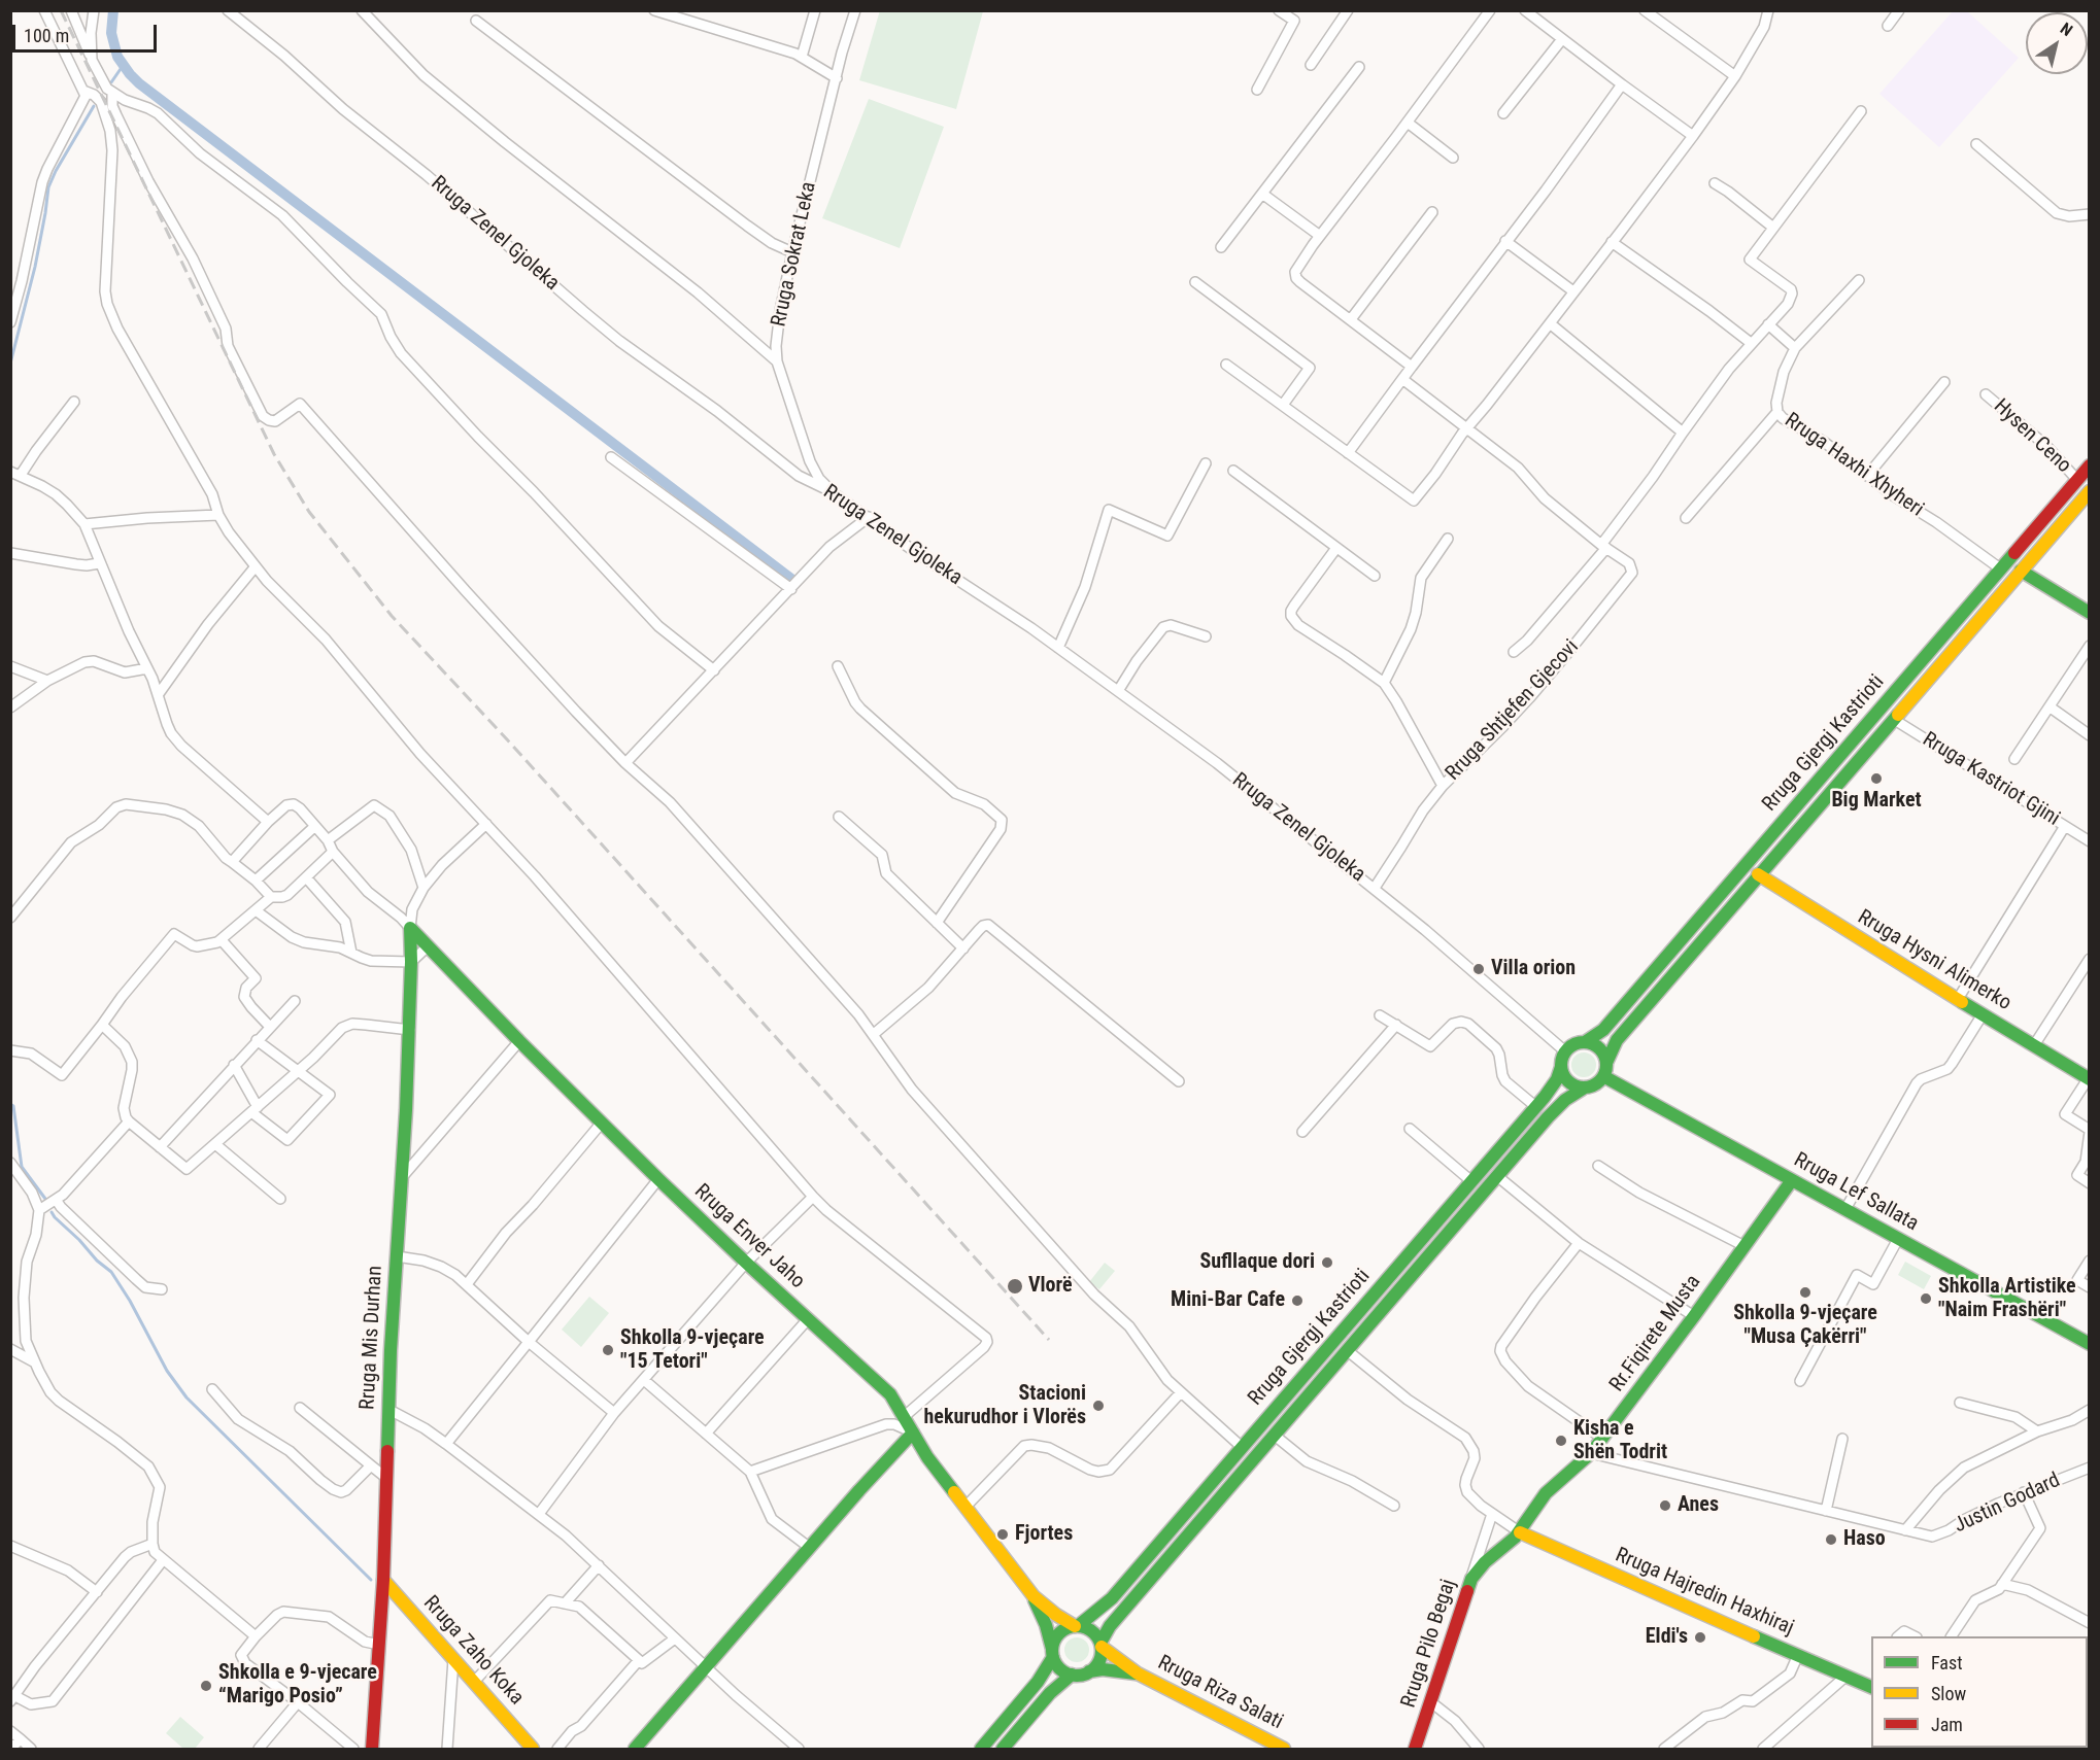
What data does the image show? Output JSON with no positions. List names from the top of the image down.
{
  "streets": {
    "street": [
      "Rruga Zenel Gjoleka",
      "Rruga Sokrat Leka",
      "Hysen Ceno",
      "Rruga Haxhi Xhyheri",
      "Rruga Shtjefen Gjecovi",
      "Rruga Gjergj Kastrioti",
      "Rruga Kastriot Gjini",
      "Rruga Hysni Alimerko",
      "Rruga Lef Sallata",
      "Rruga Enver Jaho",
      "Rr.Fiqirete Musta",
      "Rruga Mis Durhan",
      "Justin Godard",
      "Rruga Hajredin Haxhiraj",
      "Rruga Pilo Begaj",
      "Rruga Zaho Koka",
      "Rruga Riza Salati"
    ]
  },
  "crossings": [
    ["Rruga Zenel Gjoleka", "Rruga Sokrat Leka"],
    ["Rruga Zenel Gjoleka", "Rruga Shtjefen Gjecovi"],
    ["Rruga Zenel Gjoleka", "Rruga Gjergj Kastrioti"],
    ["Rruga Zenel Gjoleka", "Rruga Lef Sallata"],
    ["Hysen Ceno", "Rruga Gjergj Kastrioti"],
    ["Rruga Haxhi Xhyheri", "Rruga Gjergj Kastrioti"],
    ["Rruga Gjergj Kastrioti", "Rruga Kastriot Gjini"],
    ["Rruga Gjergj Kastrioti", "Rruga Hysni Alimerko"],
    ["Rruga Gjergj Kastrioti", "Rruga Lef Sallata"],
    ["Rruga Lef Sallata", "Rr.Fiqirete Musta"],
    ["Rruga Enver Jaho", "Rruga Mis Durhan"],
    ["Rr.Fiqirete Musta", "Rruga Hajredin Haxhiraj"],
    ["Rr.Fiqirete Musta", "Rruga Pilo Begaj"],
    ["Rruga Mis Durhan", "Rruga Zaho Koka"],
    ["Rruga Hajredin Haxhiraj", "Rruga Pilo Begaj"]
  ],
  "places": [
    "Big Market",
    "Villa orion",
    "Sufllaque dori",
    "Vlorë",
    "Shkolla 9-vjeçare \"Musa Çakërri\"",
    "Shkolla Artistike \"Naim Frashëri\"",
    "Mini-Bar Cafe",
    "Shkolla 9-vjeçare \"15 Tetori\"",
    "Stacioni hekurudhor i Vlorës",
    "Kisha e Shën Todrit",
    "Anes",
    "Fjortes",
    "Haso",
    "Eldi's",
    "Shkolla e 9-vjecare “Marigo Posio”"
  ],
  "legend": ["Fast", "Slow", "Jam"],
  "scale_bar": "100 m",
  "north": "top right"
}
